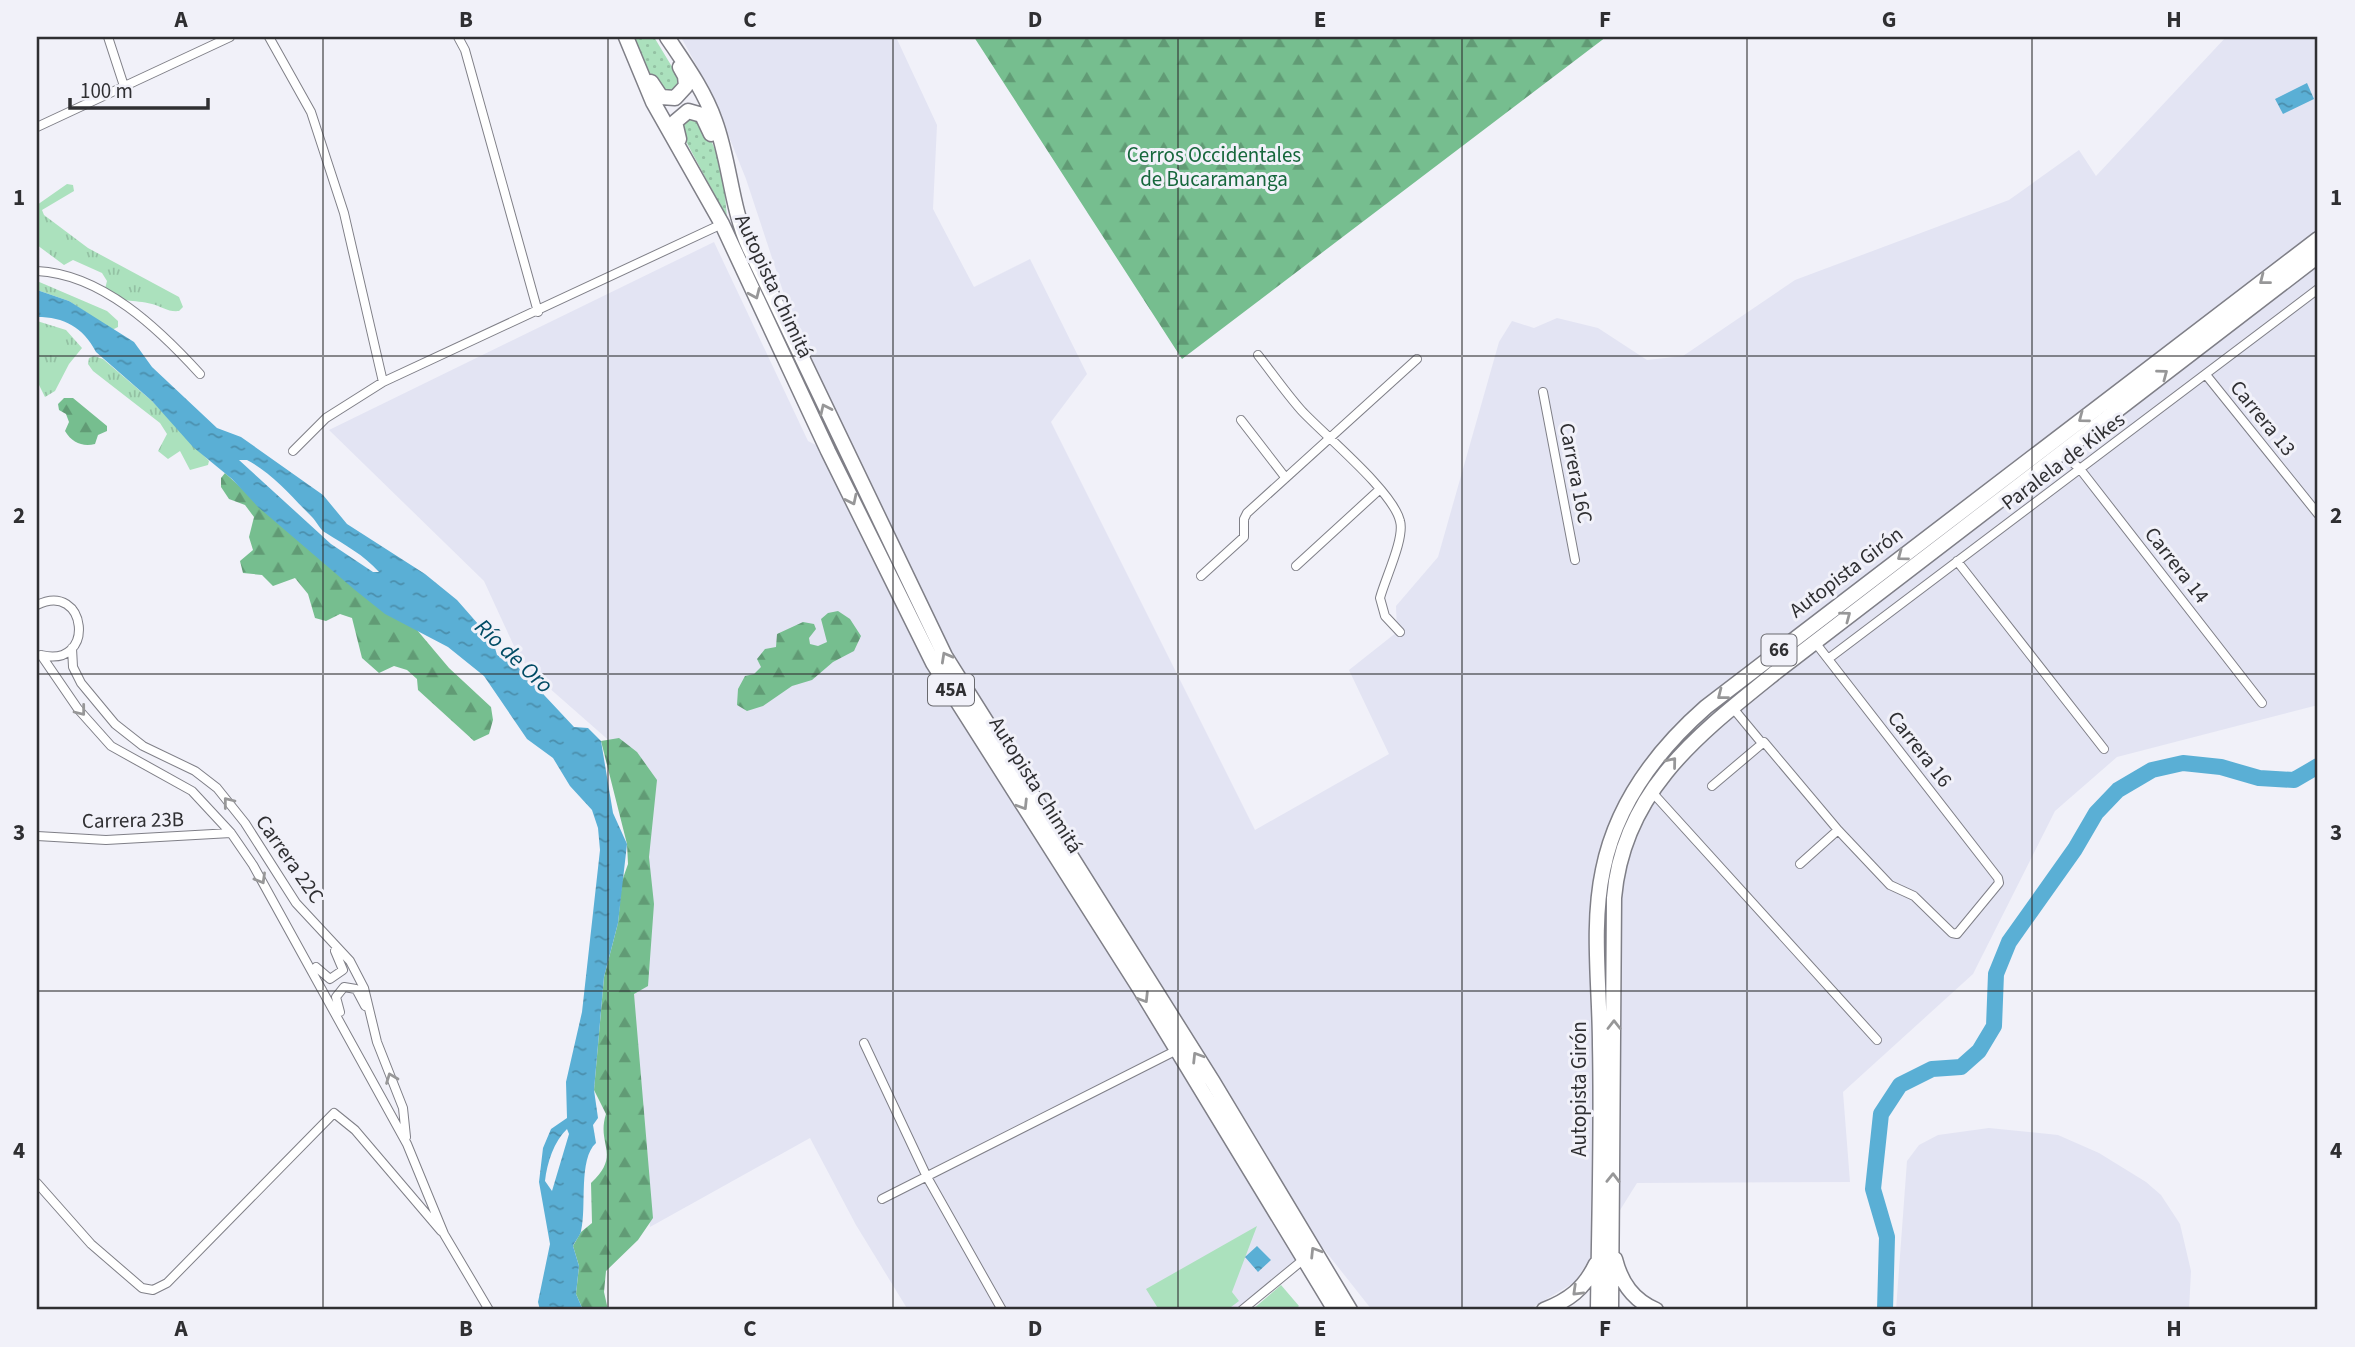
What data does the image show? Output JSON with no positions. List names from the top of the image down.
{
  "streets": {
    "highway": [
      "Autopista Chimitá",
      "Autopista Girón",
      "66",
      "45A"
    ],
    "street": [
      "Carrera 13",
      "Paralela de Kikes",
      "Carrera 16C",
      "Carrera 14",
      "Carrera 16",
      "Carrera 23B",
      "Carrera 22C"
    ]
  },
  "crossings": [
    ["Carrera 13", "Paralela de Kikes"],
    ["Paralela de Kikes", "Carrera 14"],
    ["Paralela de Kikes", "Carrera 16"],
    ["Carrera 14", "Autopista Girón"],
    ["Autopista Girón", "Carrera 16"],
    ["Carrera 23B", "Carrera 22C"]
  ],
  "water": ["Río de Oro"],
  "parks": ["Cerros Occidentales de Bucaramanga"],
  "scale_bar": "100 m",
  "grid": {
    "columns": [
      "A",
      "B",
      "C",
      "D",
      "E",
      "F",
      "G",
      "H"
    ],
    "rows": [
      "1",
      "2",
      "3",
      "4"
    ]
  }
}
